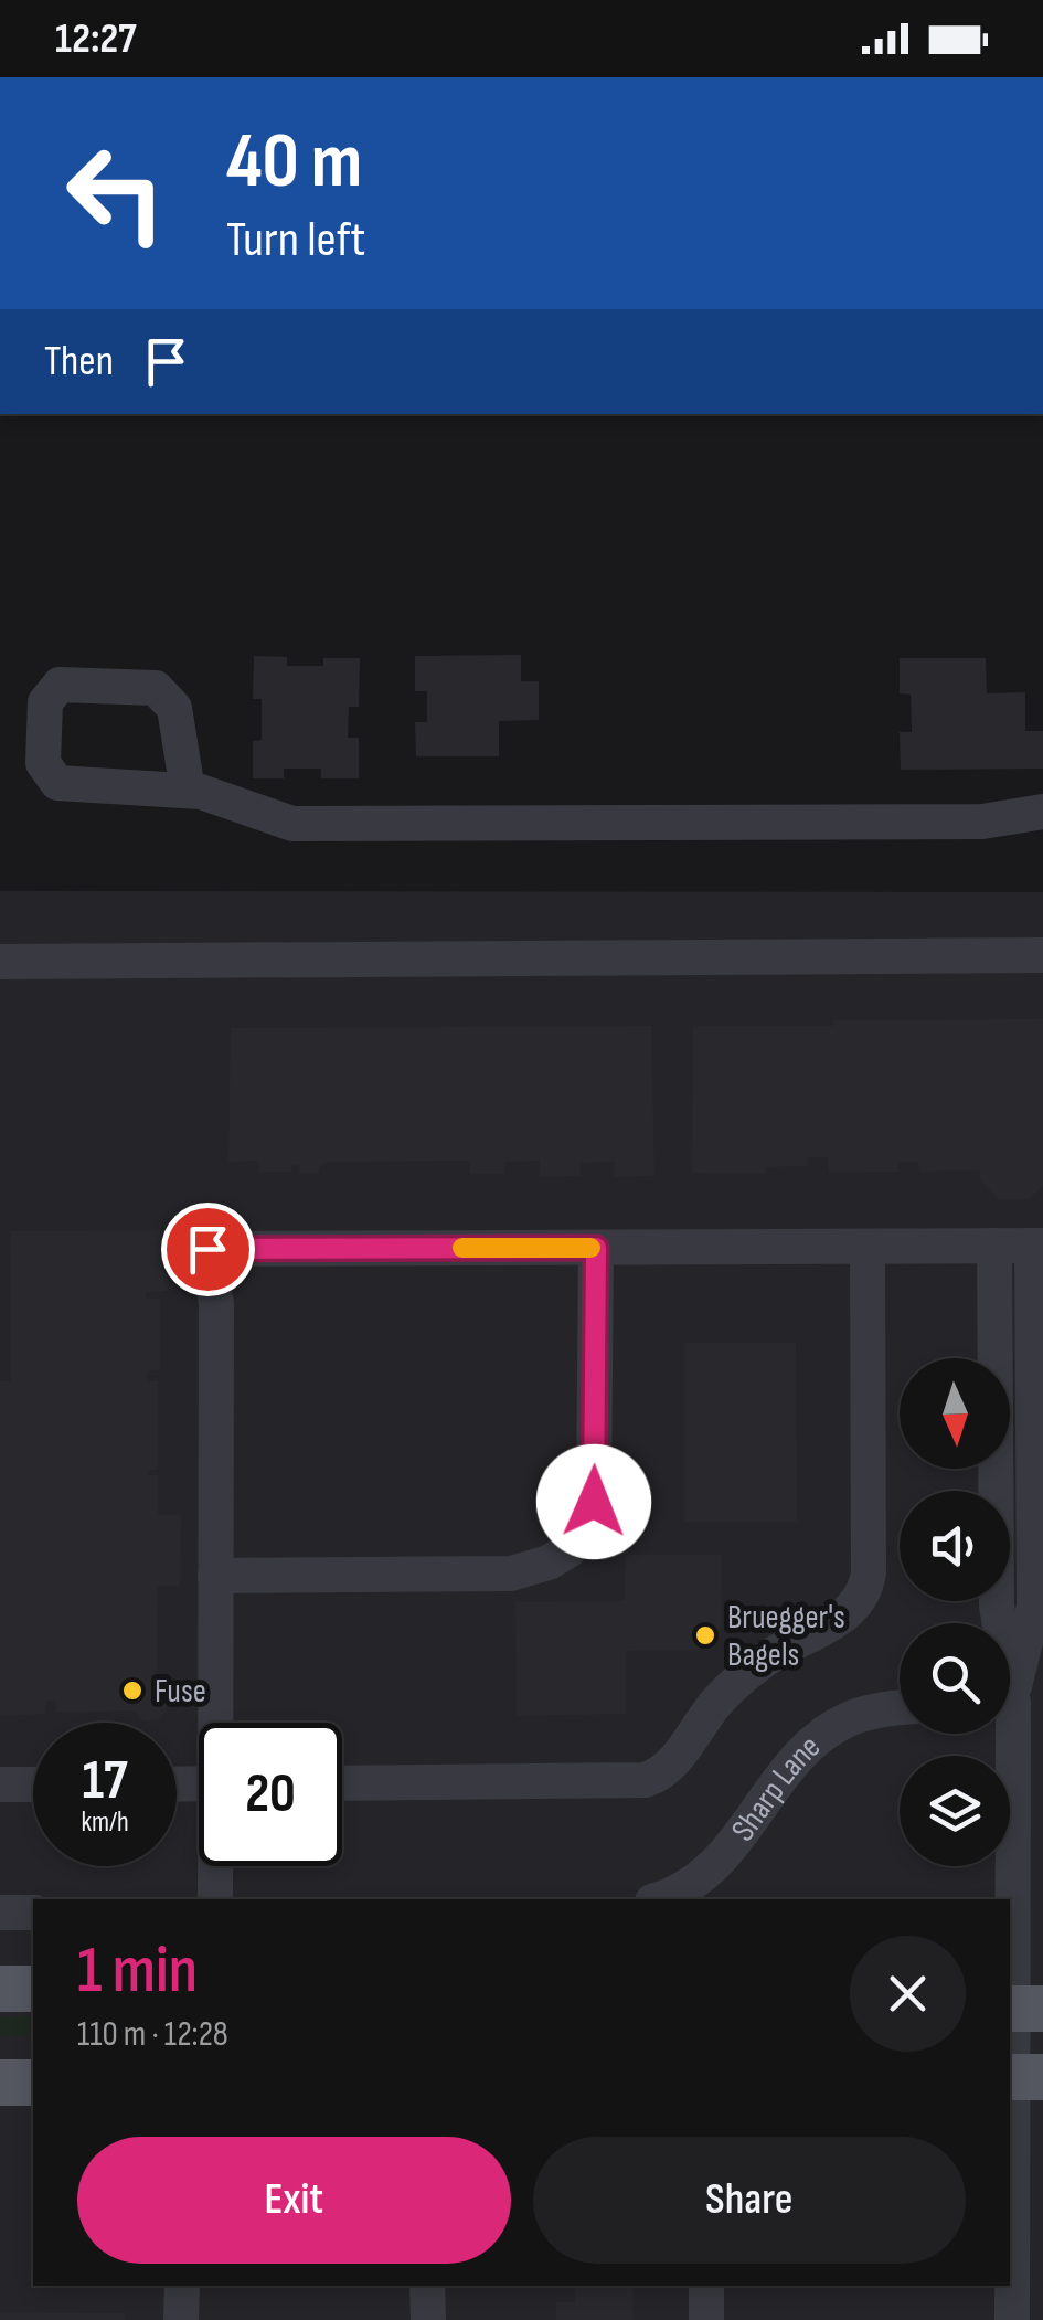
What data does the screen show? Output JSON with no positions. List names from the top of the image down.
{
  "streets": {
    "street": ["Sharp Lane"]
  },
  "places": ["Bruegger's Bagels", "Fuse"],
  "north": "bottom",
  "page": {
    "status": "12:27",
    "turn": ["40 m", "Turn left"],
    "then": "Then",
    "speed": "17 km/h",
    "limit": "20",
    "heading": ["1 min", "110 m · 12:28"],
    "buttons": ["Exit", "Share"]
  }
}
